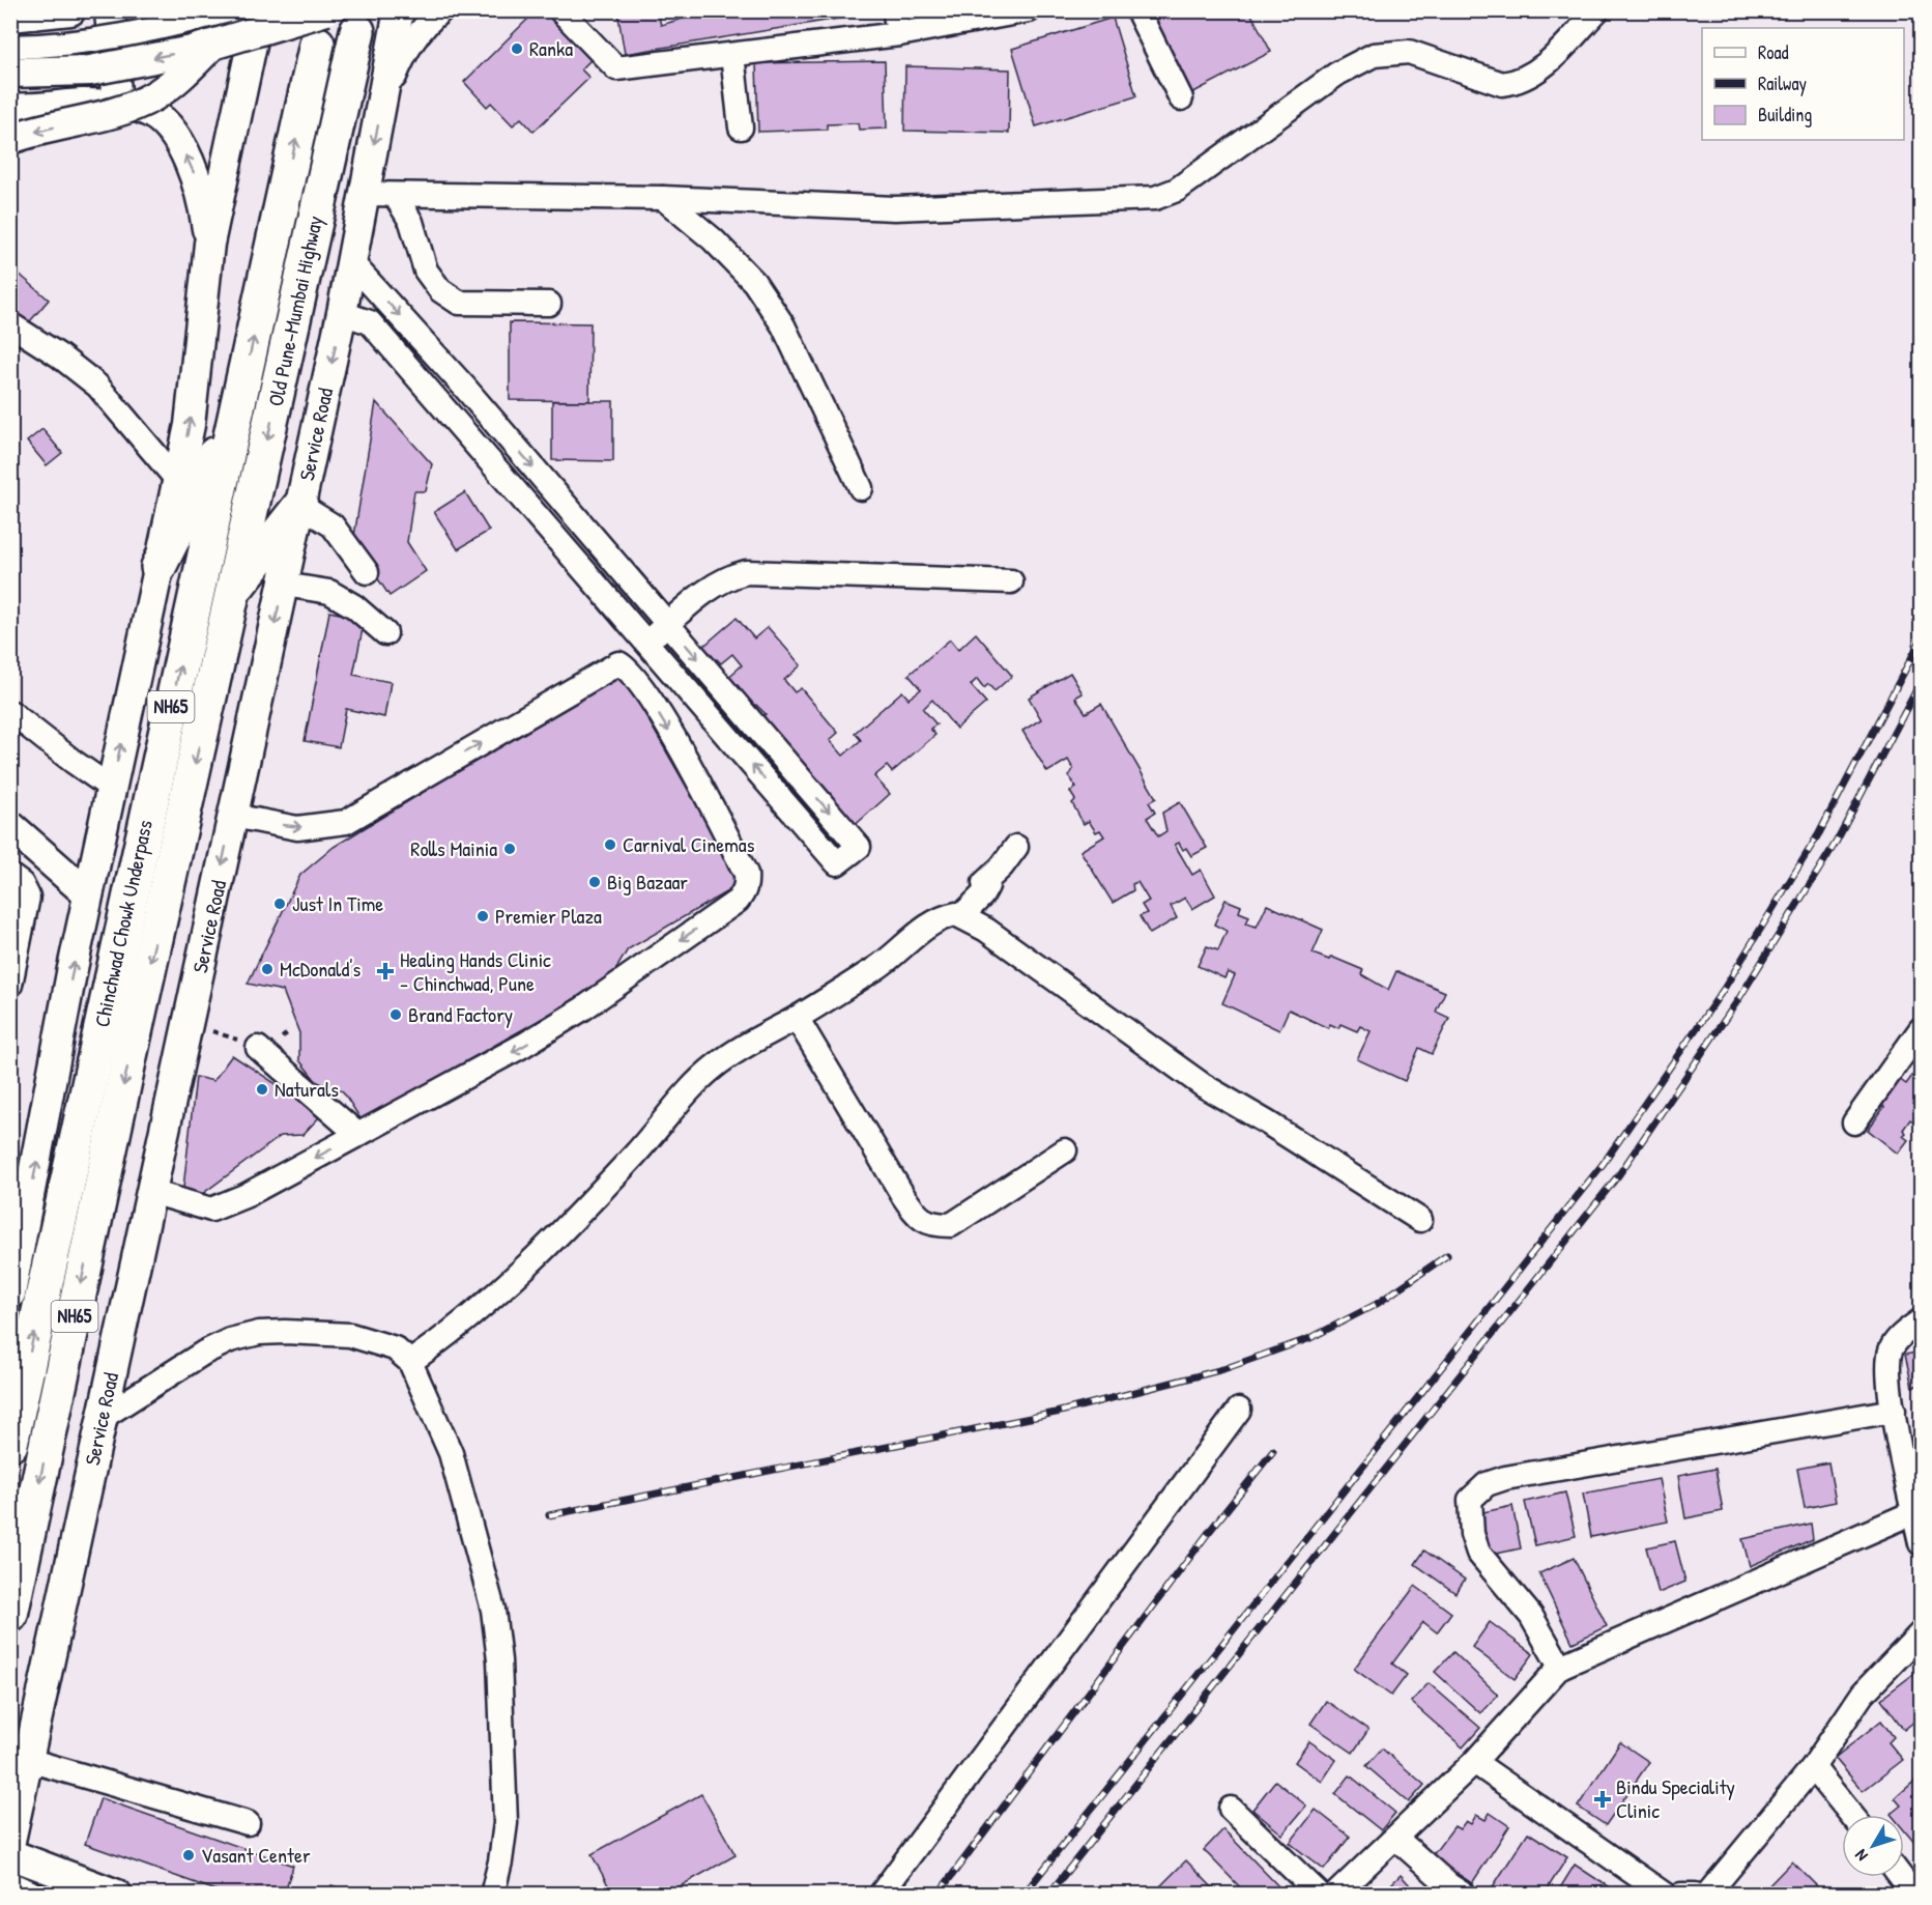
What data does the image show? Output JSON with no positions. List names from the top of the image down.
{
  "streets": {
    "highway": ["Old Pune–Mumbai Highway", "NH65", "Chinchwad Chowk Underpass"],
    "main road": ["Service Road"]
  },
  "crossings": [
    ["Old Pune–Mumbai Highway", "Chinchwad Chowk Underpass"]
  ],
  "places": {
    "other": [
      "Ranka",
      "Carnival Cinemas",
      "Rolls Mainia",
      "Big Bazaar",
      "Just In Time",
      "Premier Plaza",
      "McDonald's",
      "Brand Factory",
      "Naturals",
      "Vasant Center"
    ],
    "health": ["Healing Hands Clinic - Chinchwad, Pune", "Bindu Speciality Clinic"]
  },
  "legend": ["Road", "Railway", "Building"],
  "north": "bottom left"
}
